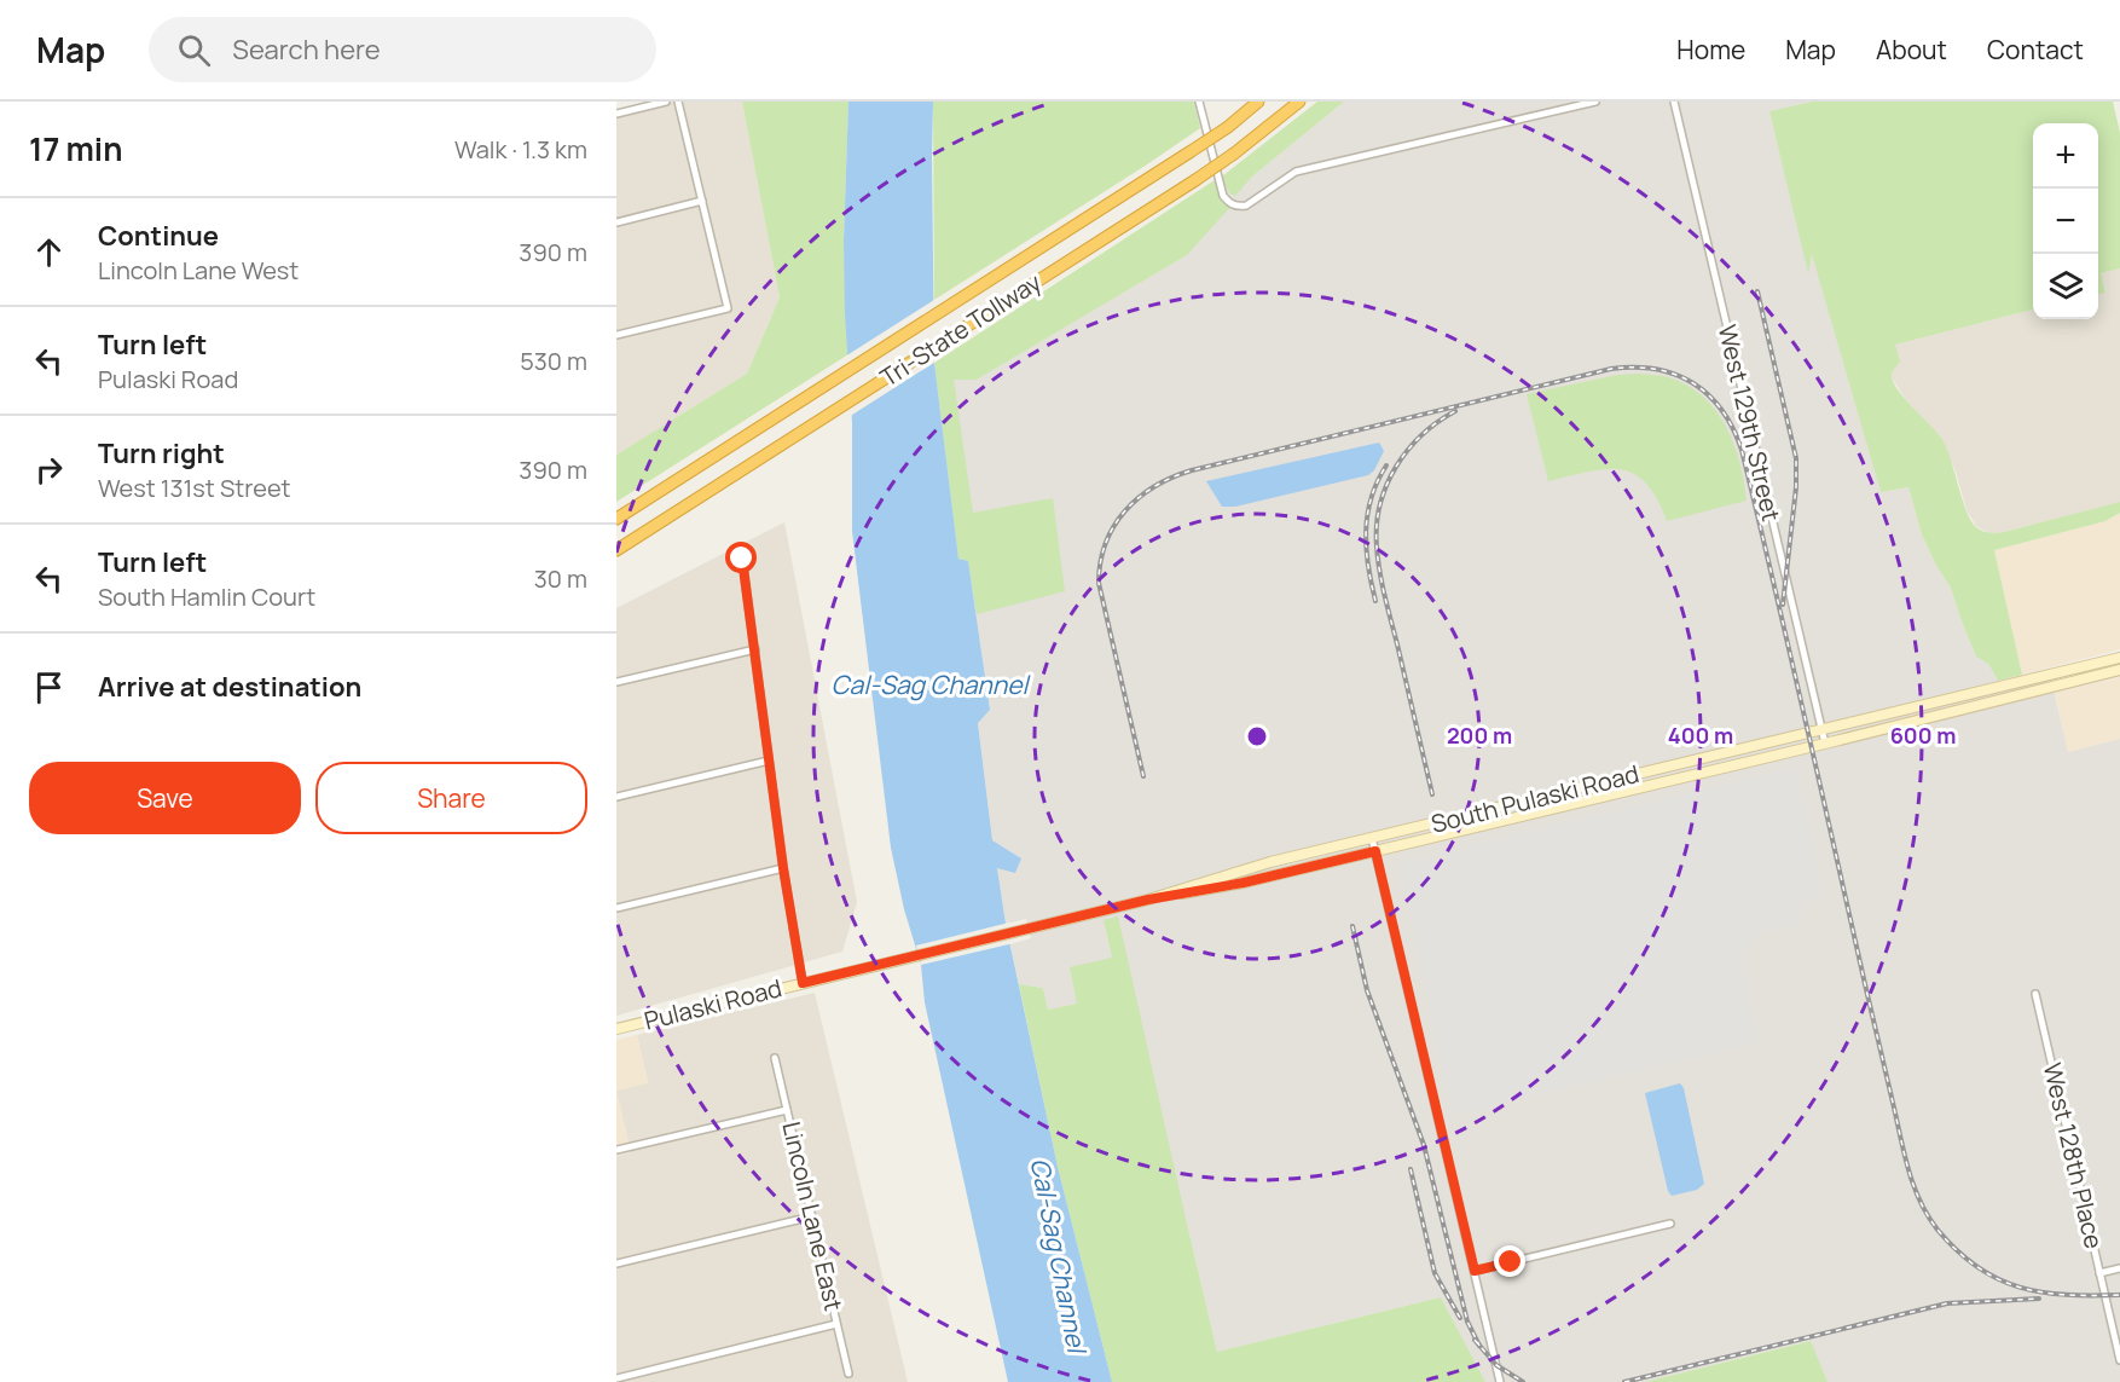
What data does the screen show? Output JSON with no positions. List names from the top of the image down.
{
  "streets": {
    "highway": ["Tri-State Tollway"],
    "main road": ["South Pulaski Road", "Pulaski Road"],
    "street": ["West 129th Street", "West 128th Place", "Lincoln Lane East"]
  },
  "crossings": [
    ["West 129th Street", "South Pulaski Road"],
    ["South Pulaski Road", "Pulaski Road"]
  ],
  "water": ["Cal-Sag Channel"],
  "page": {
    "header": "Map",
    "search": "Search here",
    "nav": [
      "Home",
      "Map",
      "About",
      "Contact"
    ],
    "heading": ["17 min", "Walk · 1.3 km"],
    "map_buttons": ["+", "−"],
    "list": [
      ["Continue", "Lincoln Lane West", "390 m"],
      ["Turn left", "Pulaski Road", "530 m"],
      ["Turn right", "West 131st Street", "390 m"],
      ["Turn left", "South Hamlin Court", "30 m"],
      "Arrive at destination"
    ],
    "buttons": ["Save", "Share"]
  },
  "rings": ["200 m", "400 m", "600 m"]
}
